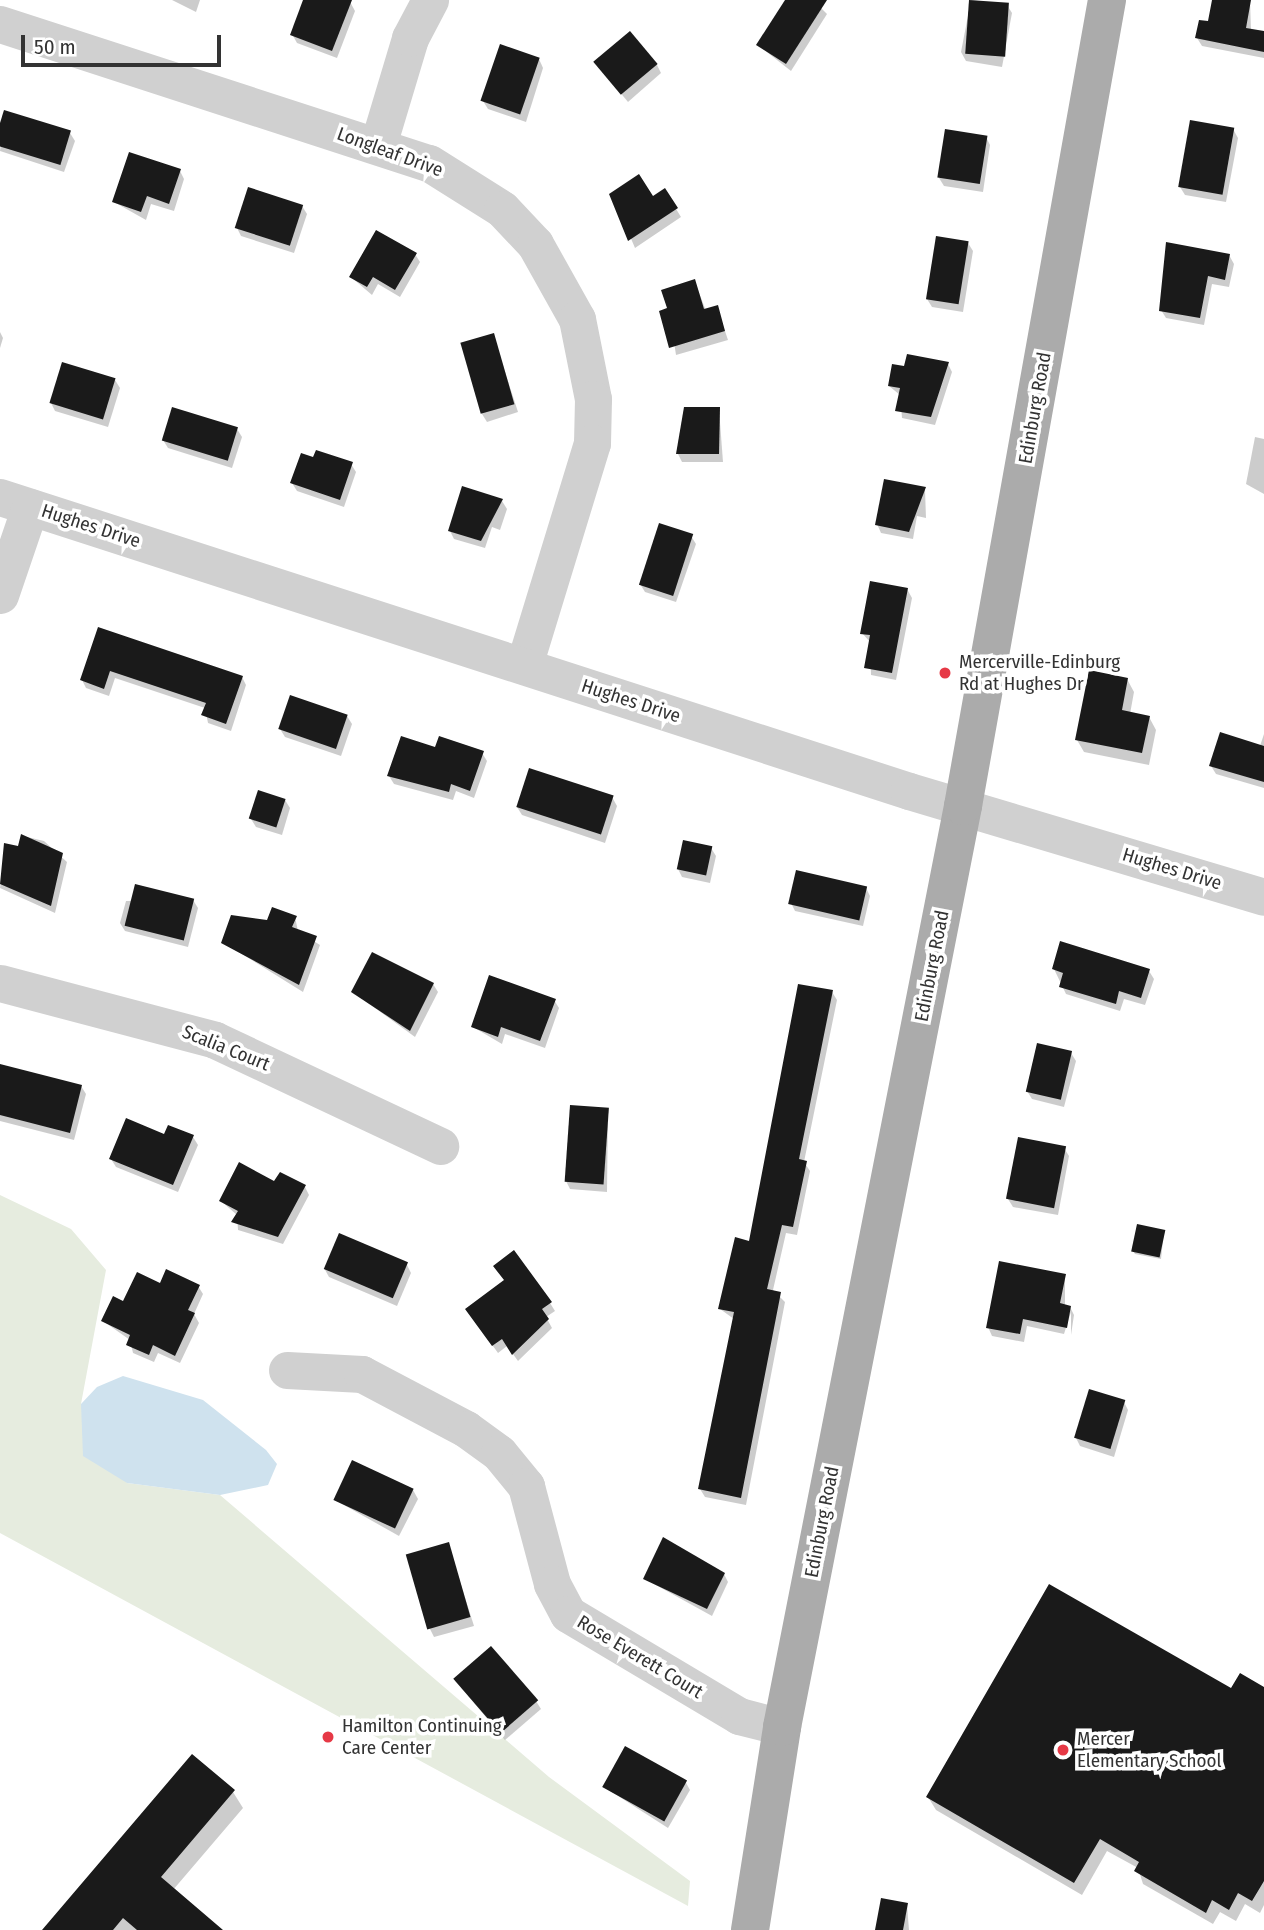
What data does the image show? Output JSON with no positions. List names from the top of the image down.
{
  "streets": {
    "main road": ["Edinburg Road"],
    "street": [
      "Longleaf Drive",
      "Hughes Drive",
      "Scalia Court",
      "Rose Everett Court"
    ]
  },
  "crossings": [
    ["Longleaf Drive", "Hughes Drive"],
    ["Edinburg Road", "Hughes Drive"],
    ["Edinburg Road", "Rose Everett Court"]
  ],
  "places": ["Mercerville-Edinburg Rd at Hughes Dr", "Hamilton Continuing Care Center", "Mercer Elementary School"],
  "scale_bar": "50 m"
}
